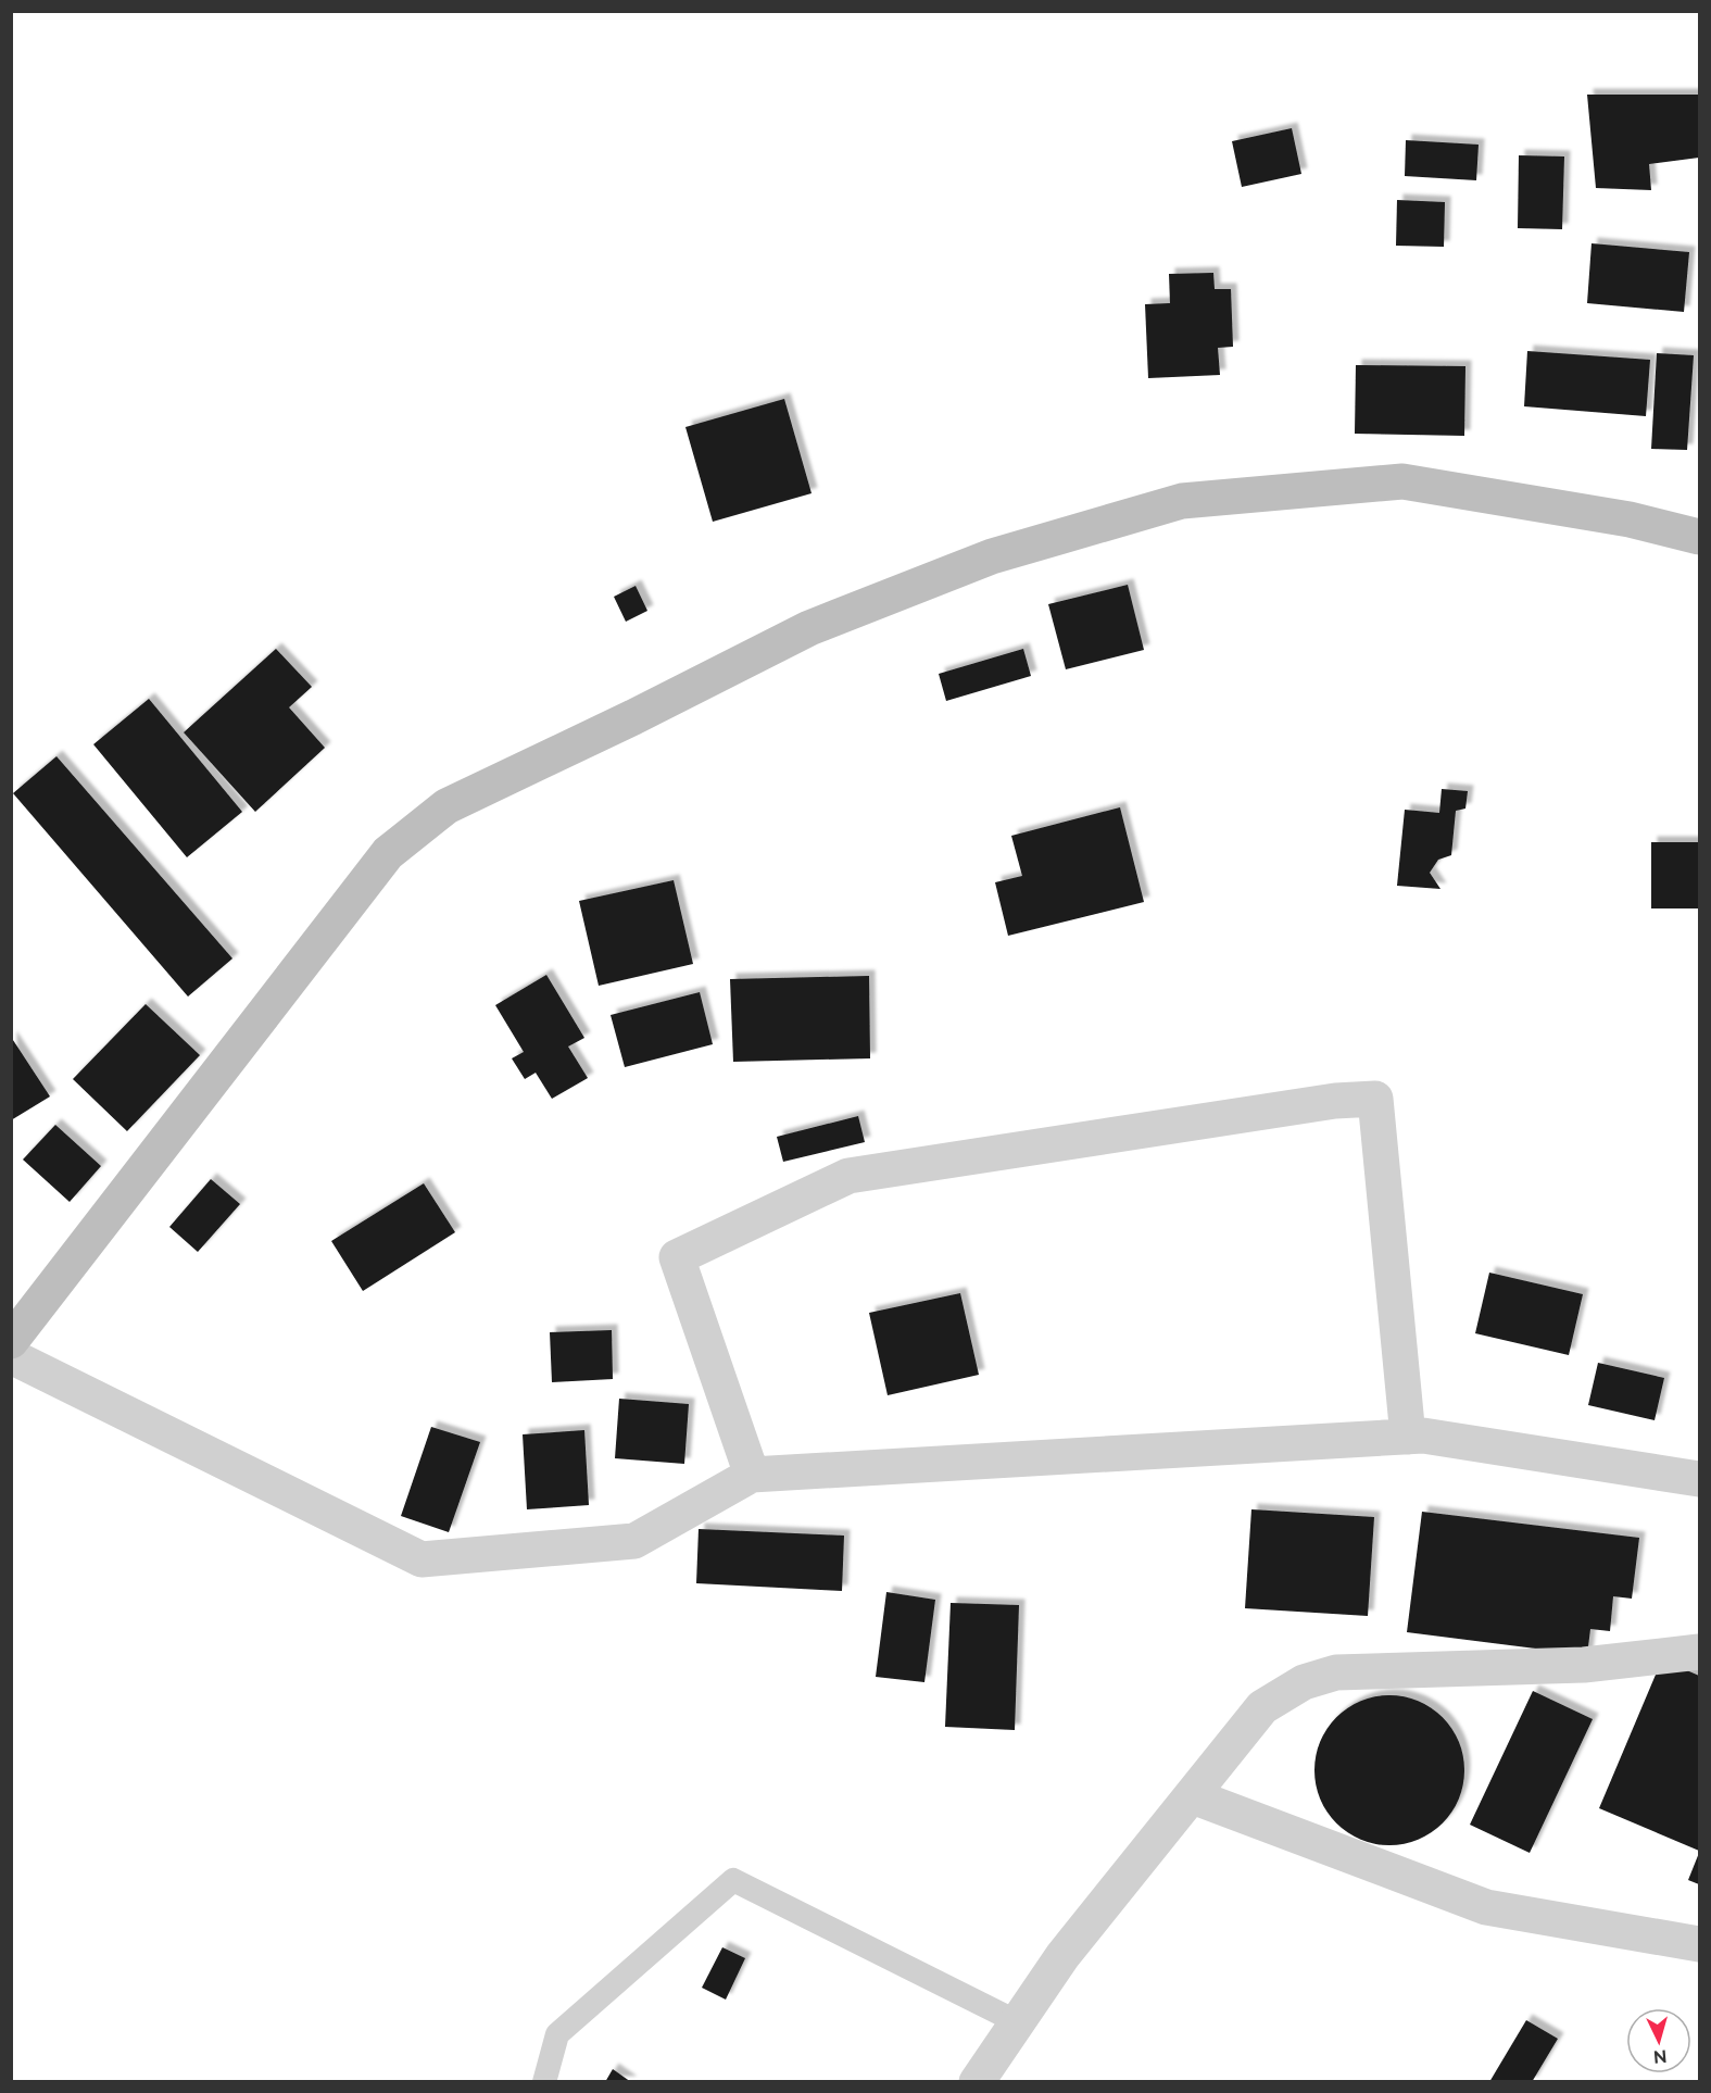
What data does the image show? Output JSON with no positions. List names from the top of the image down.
{
  "north": "bottom"
}
